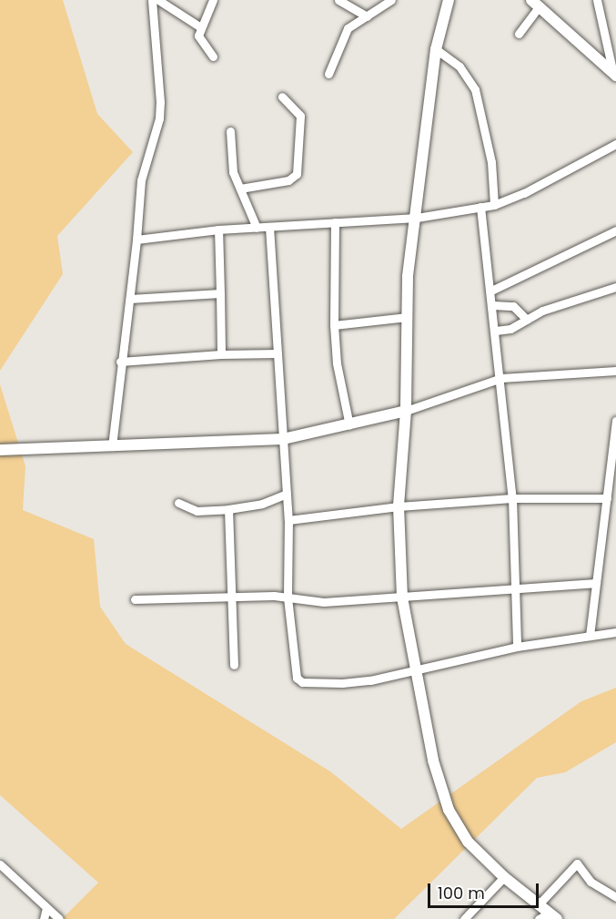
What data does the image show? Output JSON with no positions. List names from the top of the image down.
{
  "scale_bar": "100 m"
}
